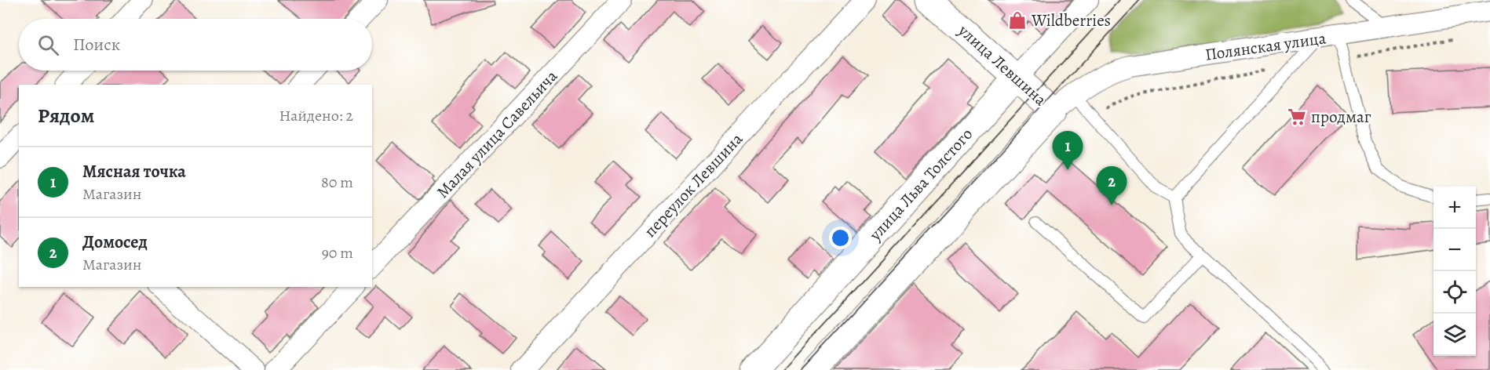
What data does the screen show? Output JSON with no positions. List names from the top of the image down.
{
  "streets": {
    "street": [
      "Полянская улица",
      "улица Левшина",
      "Малая улица Савельича",
      "улица Льва Толстого",
      "переулок Левшина"
    ]
  },
  "crossings": [
    ["Полянская улица", "улица Левшина"],
    ["улица Левшина", "улица Льва Толстого"]
  ],
  "places": {
    "shop": ["Wildberries"],
    "supermarket": ["продмаг"]
  },
  "page": {
    "search": "Поиск",
    "heading": ["Рядом", "Найдено: 2"],
    "pins": ["1", "2"],
    "list": [
      {
        "mark": "1",
        "name": "Мясная точка",
        "note": "Магазин",
        "value": "80 m"
      },
      {
        "mark": "2",
        "name": "Домосед",
        "note": "Магазин",
        "value": "90 m"
      }
    ],
    "map_buttons": ["+", "−"]
  }
}
